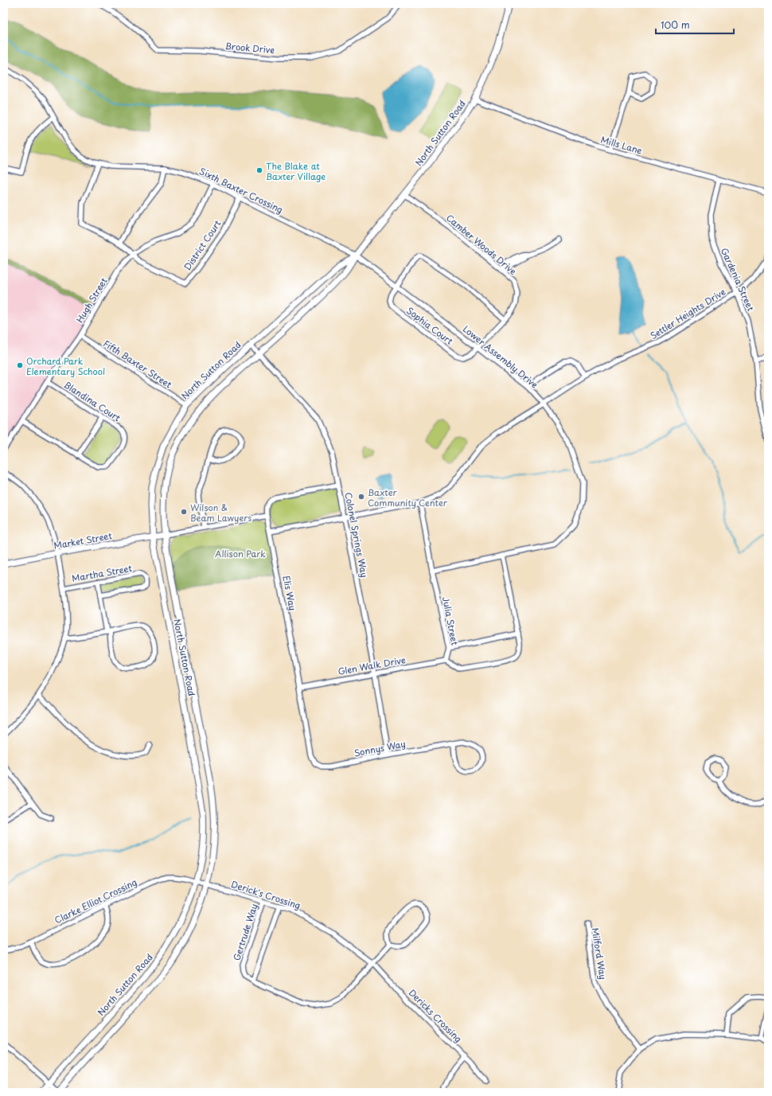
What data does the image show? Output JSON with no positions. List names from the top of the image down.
{
  "streets": {
    "main road": ["North Sutton Road", "Market Street"],
    "street": [
      "Brook Drive",
      "Mills Lane",
      "Sixth Baxter Crossing",
      "Camber Woods Drive",
      "District Court",
      "Gardenia Street",
      "Hugh Street",
      "Settler Heights Drive",
      "Sophia Court",
      "Lower Assembly Drive",
      "Fifth Baxter Street",
      "Blandina Court",
      "Colonel Springs Way",
      "Martha Street",
      "Elis Way",
      "Julia Street",
      "Glen Walk Drive",
      "Sonnys Way",
      "Derick's Crossing",
      "Clarke Elliot Crossing",
      "Gertrude Way",
      "Milford Way",
      "Dericks Crossing"
    ]
  },
  "crossings": [
    ["North Sutton Road", "Mills Lane"],
    ["North Sutton Road", "Sixth Baxter Crossing"],
    ["North Sutton Road", "Camber Woods Drive"],
    ["North Sutton Road", "Lower Assembly Drive"],
    ["North Sutton Road", "Fifth Baxter Street"],
    ["North Sutton Road", "Colonel Springs Way"],
    ["North Sutton Road", "Market Street"],
    ["North Sutton Road", "Derick's Crossing"],
    ["North Sutton Road", "Clarke Elliot Crossing"],
    ["Mills Lane", "Gardenia Street"],
    ["Sixth Baxter Crossing", "District Court"],
    ["Sixth Baxter Crossing", "Hugh Street"],
    ["Sixth Baxter Crossing", "Lower Assembly Drive"],
    ["Camber Woods Drive", "Sophia Court"],
    ["Camber Woods Drive", "Lower Assembly Drive"],
    ["District Court", "Hugh Street"],
    ["Gardenia Street", "Settler Heights Drive"],
    ["Hugh Street", "Fifth Baxter Street"],
    ["Hugh Street", "Blandina Court"],
    ["Settler Heights Drive", "Lower Assembly Drive"],
    ["Sophia Court", "Lower Assembly Drive"],
    ["Lower Assembly Drive", "Julia Street"],
    ["Colonel Springs Way", "Elis Way"],
    ["Colonel Springs Way", "Glen Walk Drive"],
    ["Colonel Springs Way", "Sonnys Way"],
    ["Elis Way", "Glen Walk Drive"],
    ["Elis Way", "Sonnys Way"],
    ["Julia Street", "Glen Walk Drive"],
    ["Derick's Crossing", "Clarke Elliot Crossing"],
    ["Derick's Crossing", "Gertrude Way"],
    ["Derick's Crossing", "Dericks Crossing"],
    ["Gertrude Way", "Dericks Crossing"]
  ],
  "parks": ["Allison Park"],
  "places": [
    "The Blake at Baxter Village",
    "Orchard Park Elementary School",
    "Baxter Community Center",
    "Wilson & Beam Lawyers"
  ],
  "scale_bar": "100 m"
}
